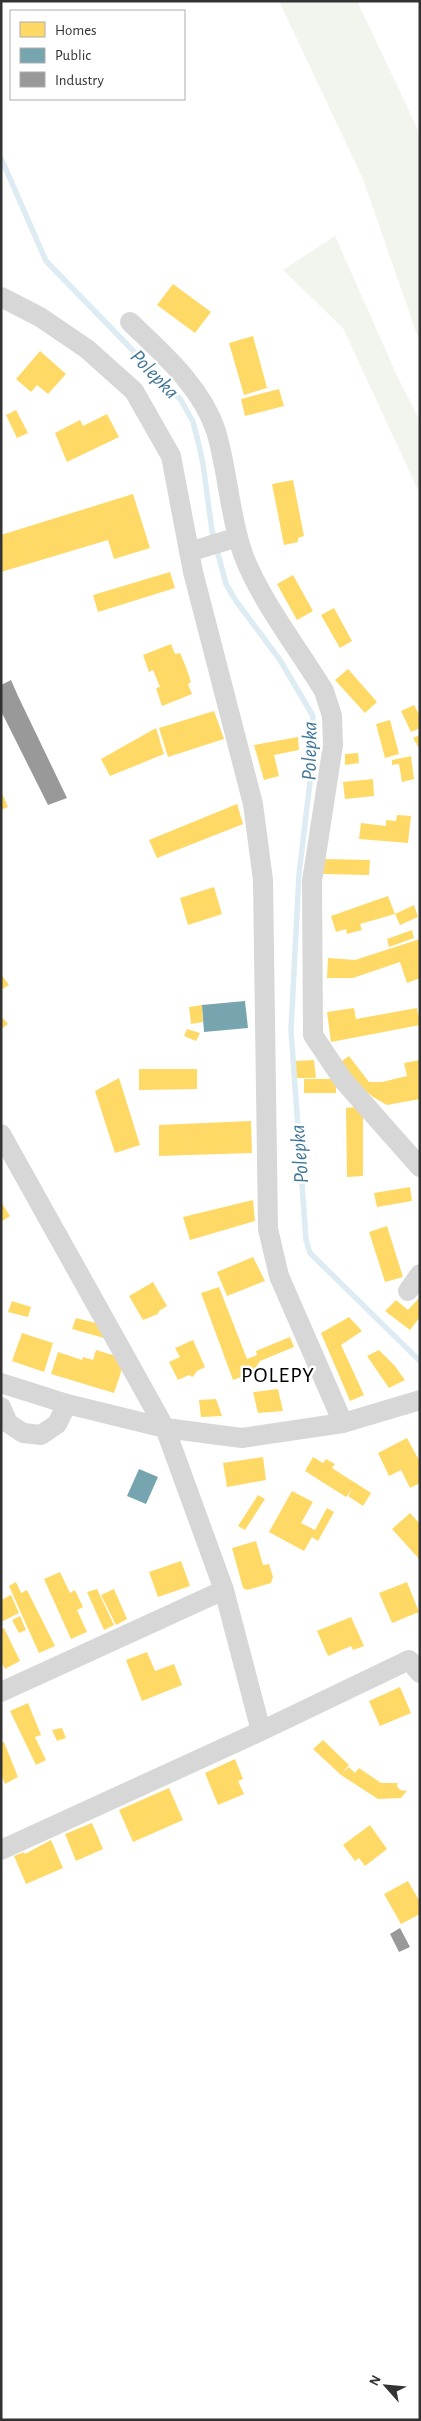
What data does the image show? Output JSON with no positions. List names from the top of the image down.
{
  "districts": ["POLEPY"],
  "water": ["Polepka"],
  "legend": ["Homes", "Public", "Industry"],
  "north": "top left"
}
